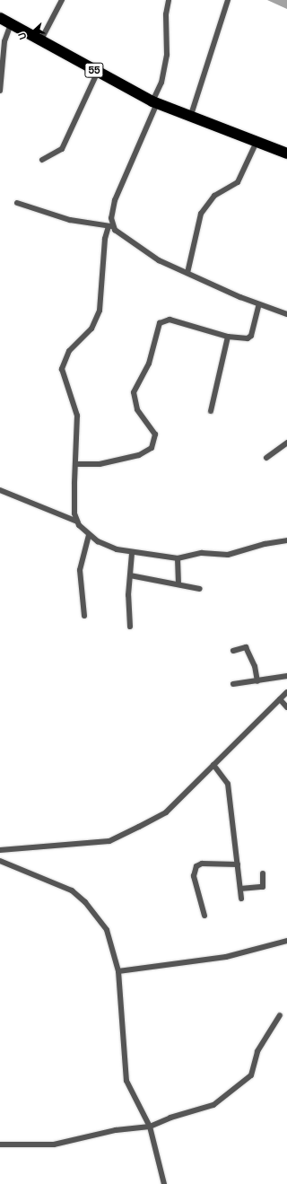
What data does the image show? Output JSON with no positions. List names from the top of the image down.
{
  "streets": {
    "highway": ["55"]
  },
  "north": "left"
}
